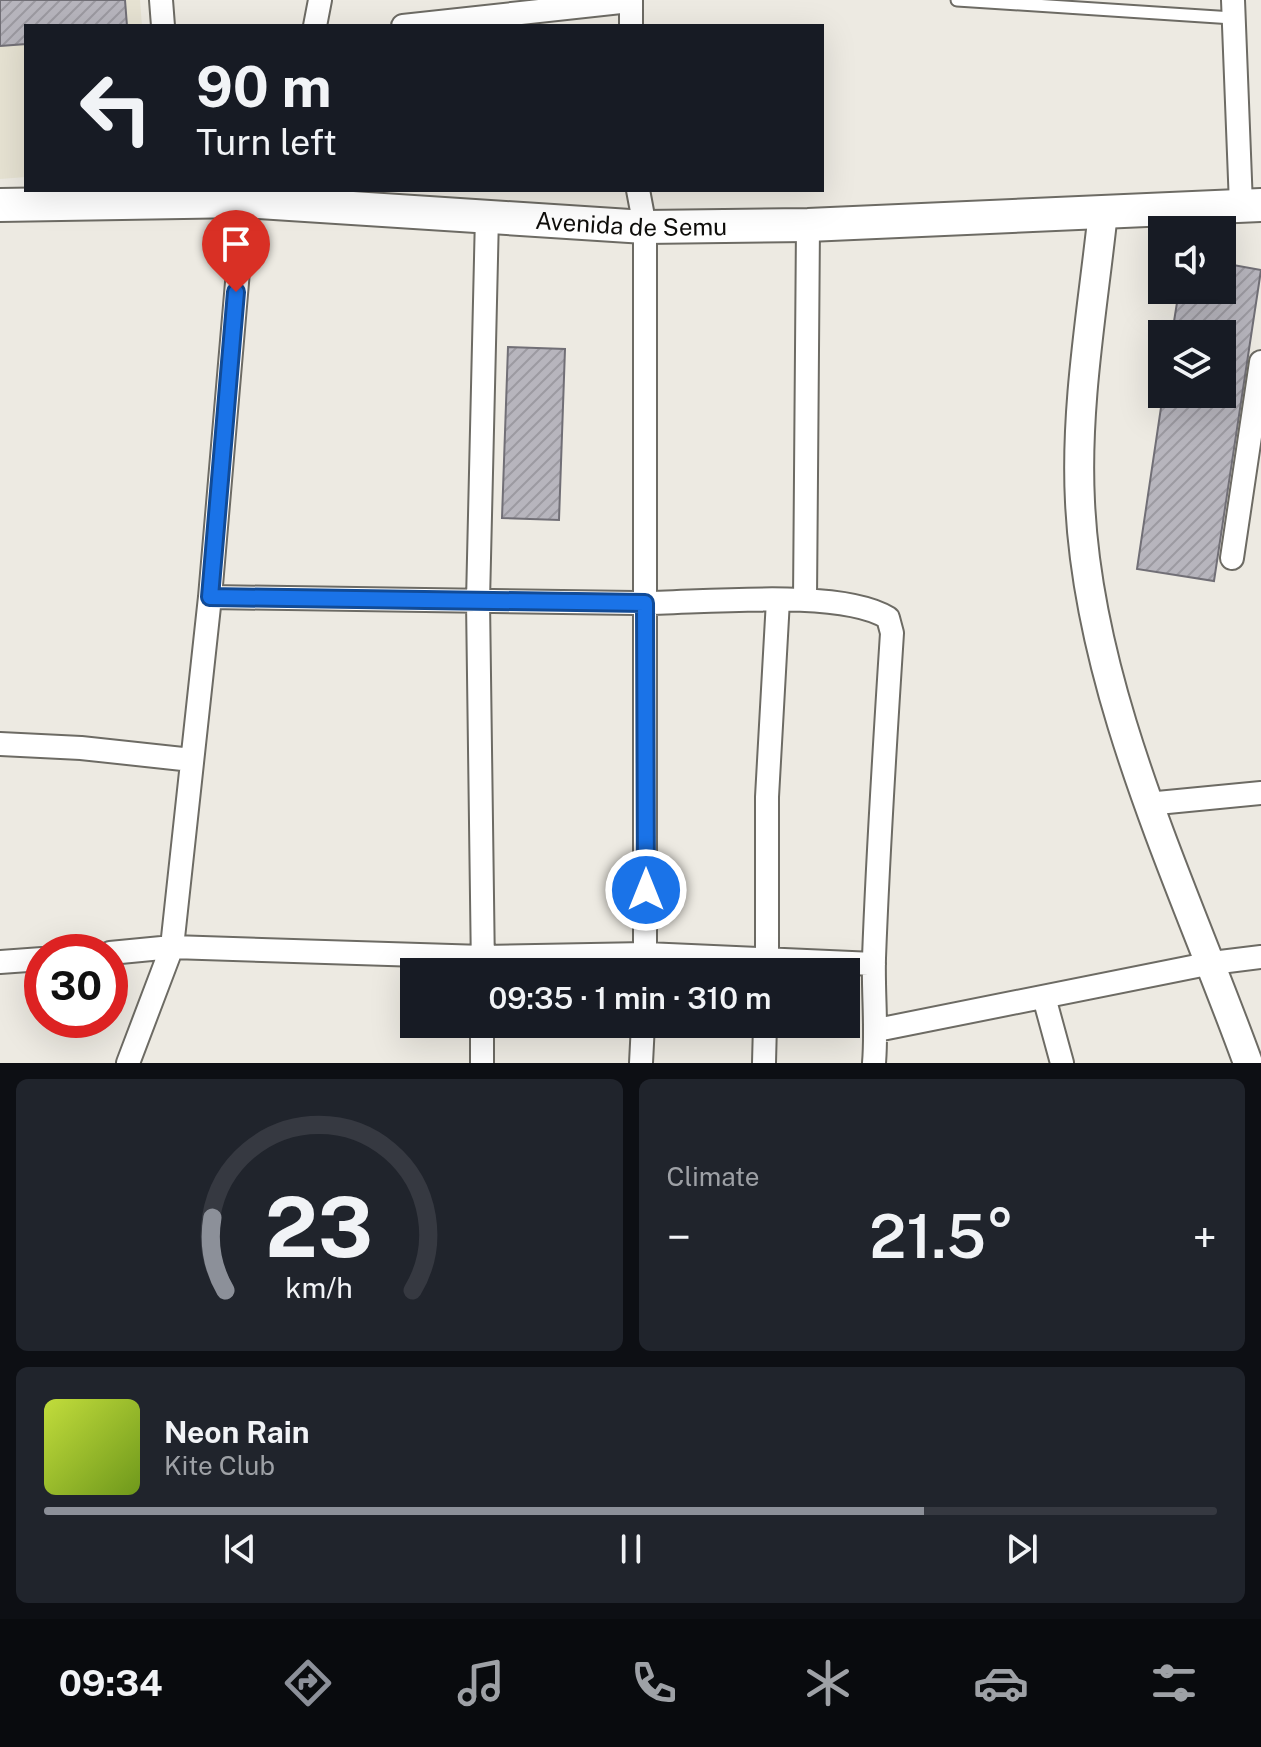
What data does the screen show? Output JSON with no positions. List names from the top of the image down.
{
  "streets": {
    "main road": ["Avenida de Semu"]
  },
  "page": {
    "turn": ["90 m", "Turn left"],
    "limit": "30",
    "trip": "09:35 · 1 min · 310 m",
    "tile": "Climate",
    "heat": ["−", "21.5°", "+"],
    "song": ["Neon Rain", "Kite Club"],
    "tabs": "09:34",
    "gauge": ["23", "km/h"]
  }
}
